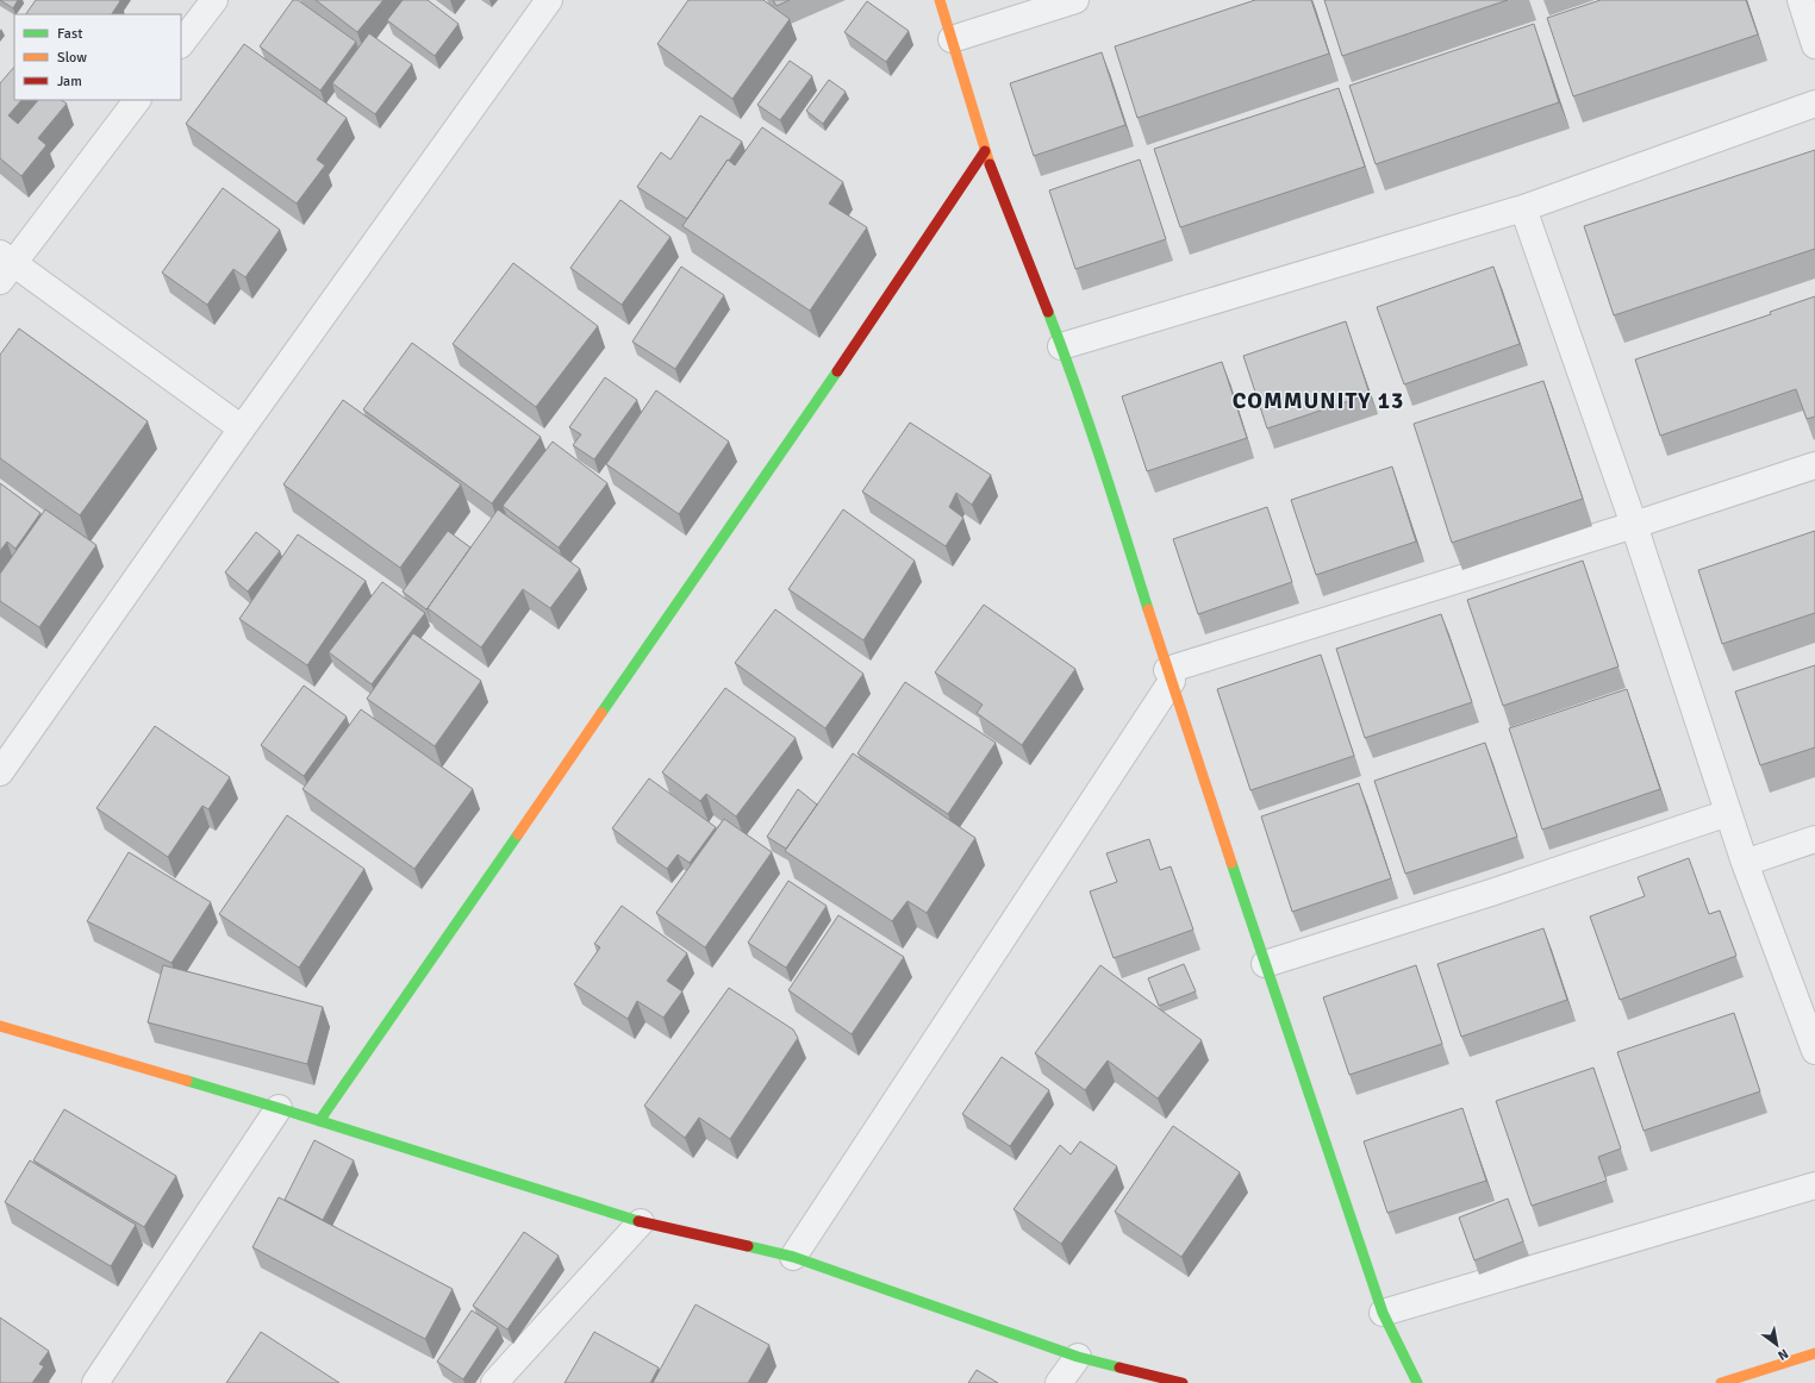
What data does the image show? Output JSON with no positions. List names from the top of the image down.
{
  "districts": ["COMMUNITY 13"],
  "legend": ["Fast", "Slow", "Jam"],
  "north": "bottom right"
}
